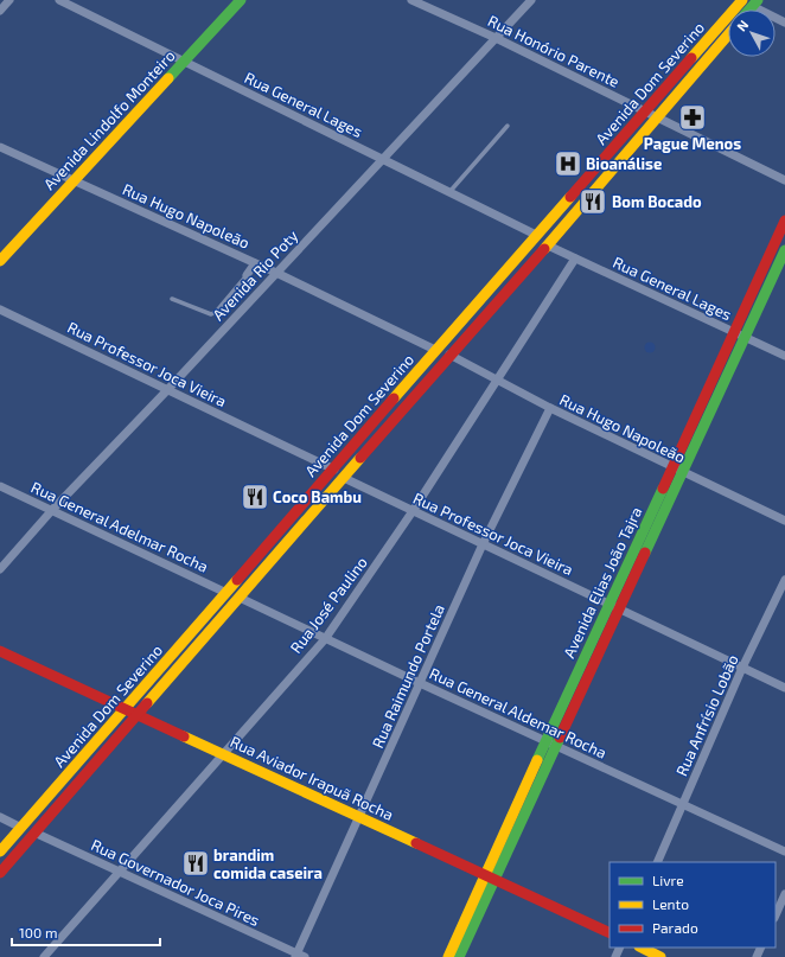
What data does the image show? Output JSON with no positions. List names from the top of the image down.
{
  "streets": {
    "street": [
      "Rua Honório Parente",
      "Avenida Dom Severino",
      "Rua General Lages",
      "Avenida Lindolfo Monteiro",
      "Rua Hugo Napoleão",
      "Avenida Rio Poty",
      "Rua Professor Joca Vieira",
      "Rua General Adelmar Rocha",
      "Avenida Elias João Tajra",
      "Rua José Paulino",
      "Rua Raimundo Portela",
      "Rua General Aldemar Rocha",
      "Rua Anfrísio Lobão",
      "Rua Aviador Irapuã Rocha",
      "Rua Governador Joca Pires"
    ]
  },
  "crossings": [
    ["Rua Honório Parente", "Avenida Dom Severino"],
    ["Rua Honório Parente", "Avenida Rio Poty"],
    ["Avenida Dom Severino", "Rua General Lages"],
    ["Avenida Dom Severino", "Rua Hugo Napoleão"],
    ["Avenida Dom Severino", "Rua Professor Joca Vieira"],
    ["Avenida Dom Severino", "Rua General Adelmar Rocha"],
    ["Avenida Dom Severino", "Rua General Aldemar Rocha"],
    ["Avenida Dom Severino", "Rua Aviador Irapuã Rocha"],
    ["Avenida Dom Severino", "Rua Governador Joca Pires"],
    ["Rua General Lages", "Avenida Lindolfo Monteiro"],
    ["Rua General Lages", "Avenida Rio Poty"],
    ["Rua General Lages", "Avenida Elias João Tajra"],
    ["Rua General Lages", "Rua José Paulino"],
    ["Avenida Lindolfo Monteiro", "Rua Hugo Napoleão"],
    ["Rua Hugo Napoleão", "Avenida Rio Poty"],
    ["Rua Hugo Napoleão", "Avenida Elias João Tajra"],
    ["Rua Hugo Napoleão", "Rua José Paulino"],
    ["Rua Hugo Napoleão", "Rua Raimundo Portela"],
    ["Avenida Rio Poty", "Rua Professor Joca Vieira"],
    ["Avenida Rio Poty", "Rua General Adelmar Rocha"],
    ["Rua Professor Joca Vieira", "Avenida Elias João Tajra"],
    ["Rua Professor Joca Vieira", "Rua José Paulino"],
    ["Rua Professor Joca Vieira", "Rua Raimundo Portela"],
    ["Rua Professor Joca Vieira", "Rua Anfrísio Lobão"],
    ["Avenida Elias João Tajra", "Rua General Aldemar Rocha"],
    ["Avenida Elias João Tajra", "Rua Aviador Irapuã Rocha"],
    ["Rua José Paulino", "Rua General Aldemar Rocha"],
    ["Rua José Paulino", "Rua Aviador Irapuã Rocha"],
    ["Rua José Paulino", "Rua Governador Joca Pires"],
    ["Rua Raimundo Portela", "Rua General Aldemar Rocha"],
    ["Rua Raimundo Portela", "Rua Aviador Irapuã Rocha"],
    ["Rua Raimundo Portela", "Rua Governador Joca Pires"],
    ["Rua General Aldemar Rocha", "Rua Anfrísio Lobão"]
  ],
  "places": {
    "pharmacy": ["Pague Menos"],
    "hospital": ["Bioanálise"],
    "restaurant": ["Bom Bocado", "Coco Bambu", "brandim comida caseira"]
  },
  "legend": ["Livre", "Lento", "Parado"],
  "scale_bar": "100 m",
  "north": "top left"
}
